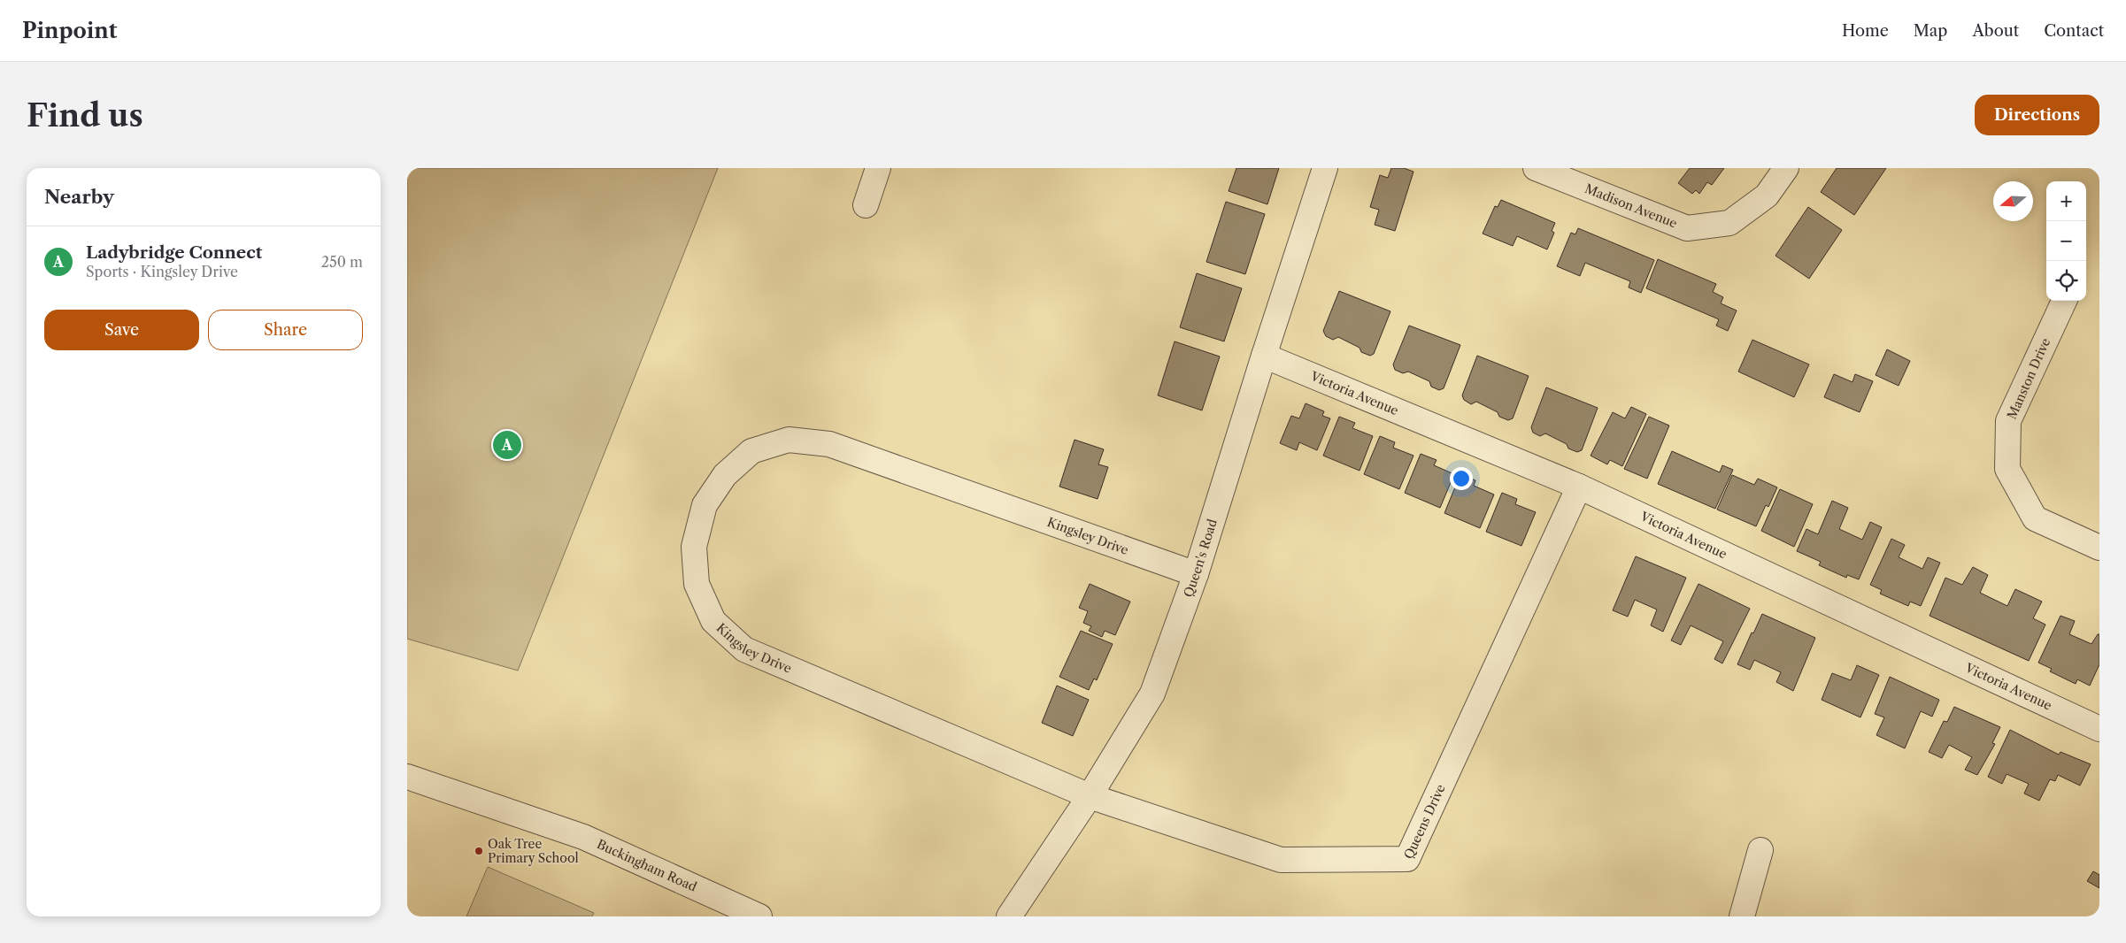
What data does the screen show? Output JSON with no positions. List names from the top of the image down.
{
  "streets": {
    "street": [
      "Madison Avenue",
      "Manston Drive",
      "Victoria Avenue",
      "Kingsley Drive",
      "Queen's Road",
      "Queens Drive",
      "Buckingham Road"
    ]
  },
  "crossings": [
    ["Victoria Avenue", "Queen's Road"],
    ["Victoria Avenue", "Queens Drive"],
    ["Kingsley Drive", "Queen's Road"],
    ["Kingsley Drive", "Queens Drive"],
    ["Queen's Road", "Queens Drive"]
  ],
  "places": ["Oak Tree Primary School"],
  "north": "left",
  "page": {
    "header": "Pinpoint",
    "nav": [
      "Home",
      "Map",
      "About",
      "Contact"
    ],
    "buttons": [
      "Directions",
      ["Save", "Share"]
    ],
    "title": "Find us",
    "heading": "Nearby",
    "map_buttons": ["+", "−"],
    "list": [
      {
        "mark": "A",
        "name": "Ladybridge Connect",
        "note": "Sports · Kingsley Drive",
        "value": "250 m"
      }
    ],
    "pins": "A"
  }
}
